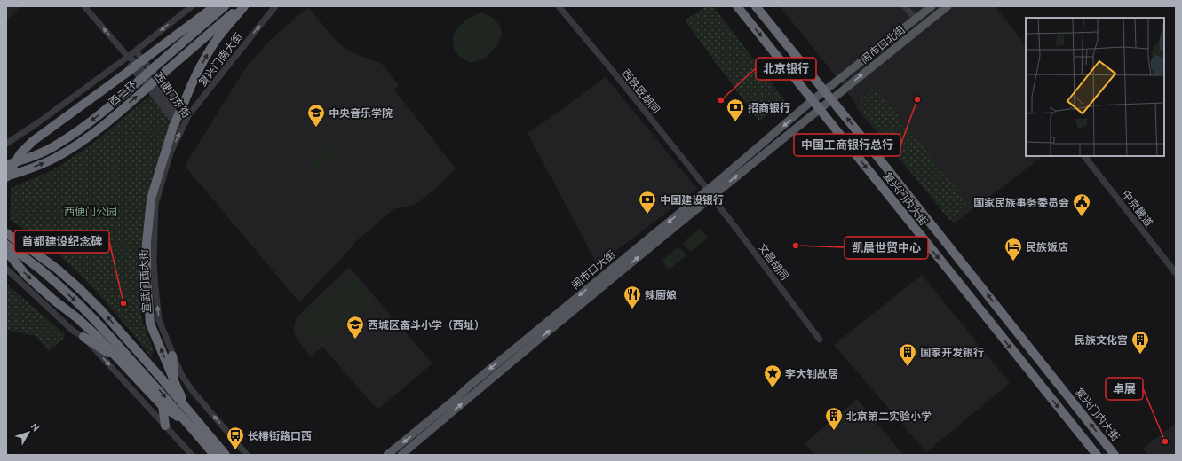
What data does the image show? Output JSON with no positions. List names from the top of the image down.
{
  "streets": {
    "highway": ["西二环", "复兴门内大街"],
    "main road": ["闹市口北街", "闹市口大街"],
    "street": [
      "复兴门南大街",
      "西铁匠胡同",
      "西便门东街",
      "中京畿道",
      "文昌胡同",
      "宣武门西大街"
    ]
  },
  "crossings": [
    ["闹市口北街", "复兴门内大街"],
    ["闹市口北街", "闹市口大街"],
    ["复兴门南大街", "西便门东街"],
    ["复兴门南大街", "宣武门西大街"],
    ["西铁匠胡同", "文昌胡同"],
    ["西铁匠胡同", "闹市口大街"],
    ["西便门东街", "宣武门西大街"],
    ["复兴门内大街", "闹市口大街"],
    ["文昌胡同", "闹市口大街"]
  ],
  "one_way": ["复兴门南大街", "西便门东街", "宣武门西大街"],
  "parks": ["西便门公园"],
  "places": {
    "other": [
      "中国工商银行总行",
      "北京银行",
      "凯晨世贸中心",
      "首都建设纪念碑",
      "卓展"
    ],
    "bank": ["招商银行", "中国建设银行"],
    "school or university": ["中央音乐学院", "西城区奋斗小学（西址）"],
    "public building": ["国家民族事务委员会"],
    "hotel": ["民族饭店"],
    "restaurant": ["辣厨娘"],
    "building": ["民族文化宫", "国家开发银行", "北京第二实验小学"],
    "place": ["李大钊故居"],
    "bus stop": ["长椿街路口西"]
  },
  "north": "top right"
}
